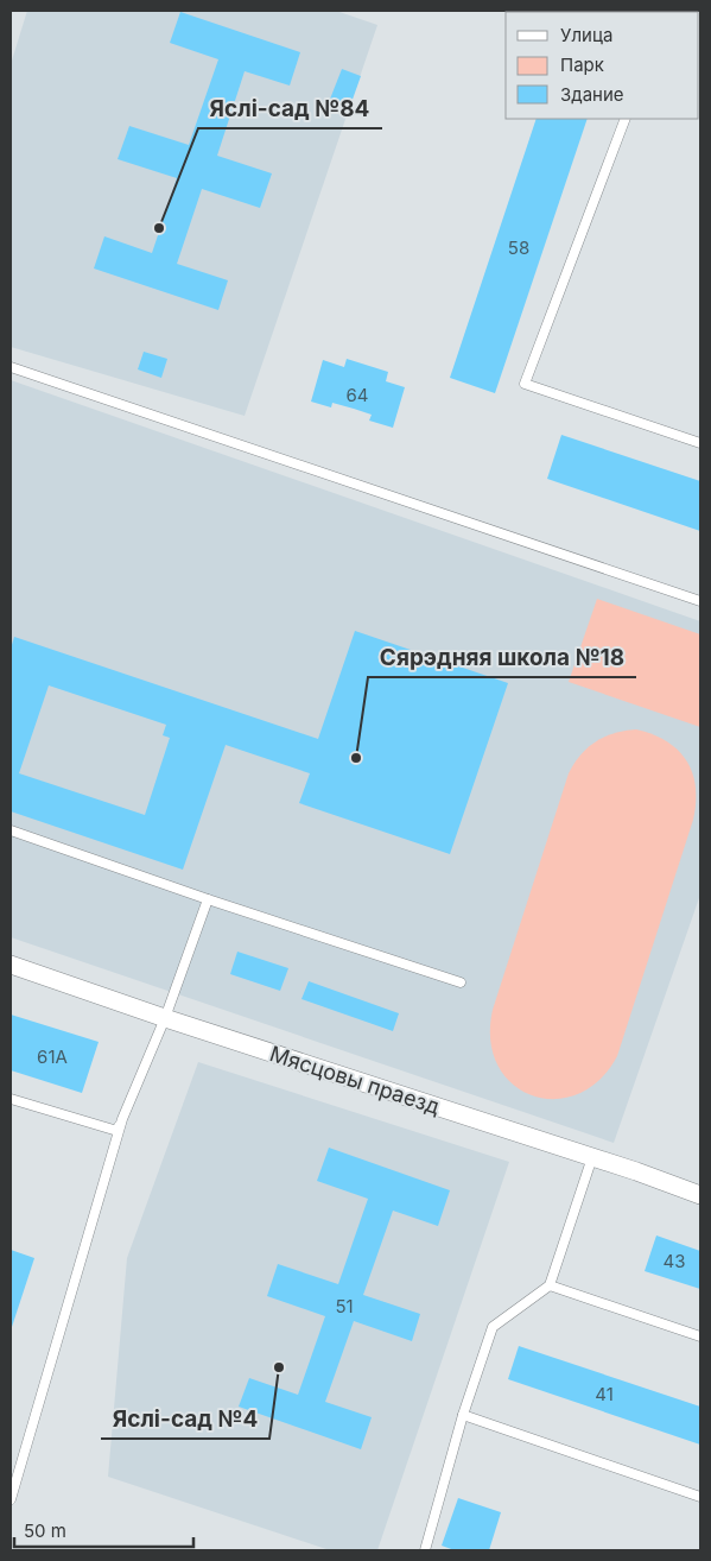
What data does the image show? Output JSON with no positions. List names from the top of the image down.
{
  "streets": {
    "street": ["Мясцовы праезд"]
  },
  "places": ["Яслі-сад №84", "Сярэдняя школа №18", "Яслі-сад №4"],
  "house_numbers": [
    "58",
    "64",
    "61А",
    "43",
    "51",
    "41"
  ],
  "legend": ["Улица", "Парк", "Здание"],
  "scale_bar": "50 m"
}
